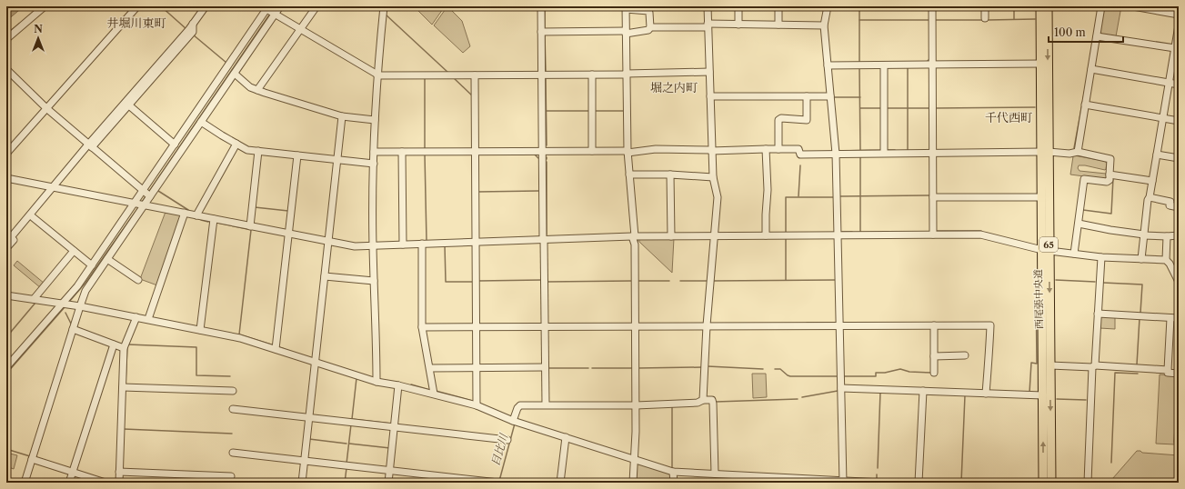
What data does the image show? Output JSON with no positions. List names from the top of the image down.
{
  "streets": {
    "main road": ["65", "西尾張中央道"]
  },
  "districts": ["井堀川東町", "堀之内町", "千代西町"],
  "water": ["目比川"],
  "scale_bar": "100 m",
  "north": "top"
}
